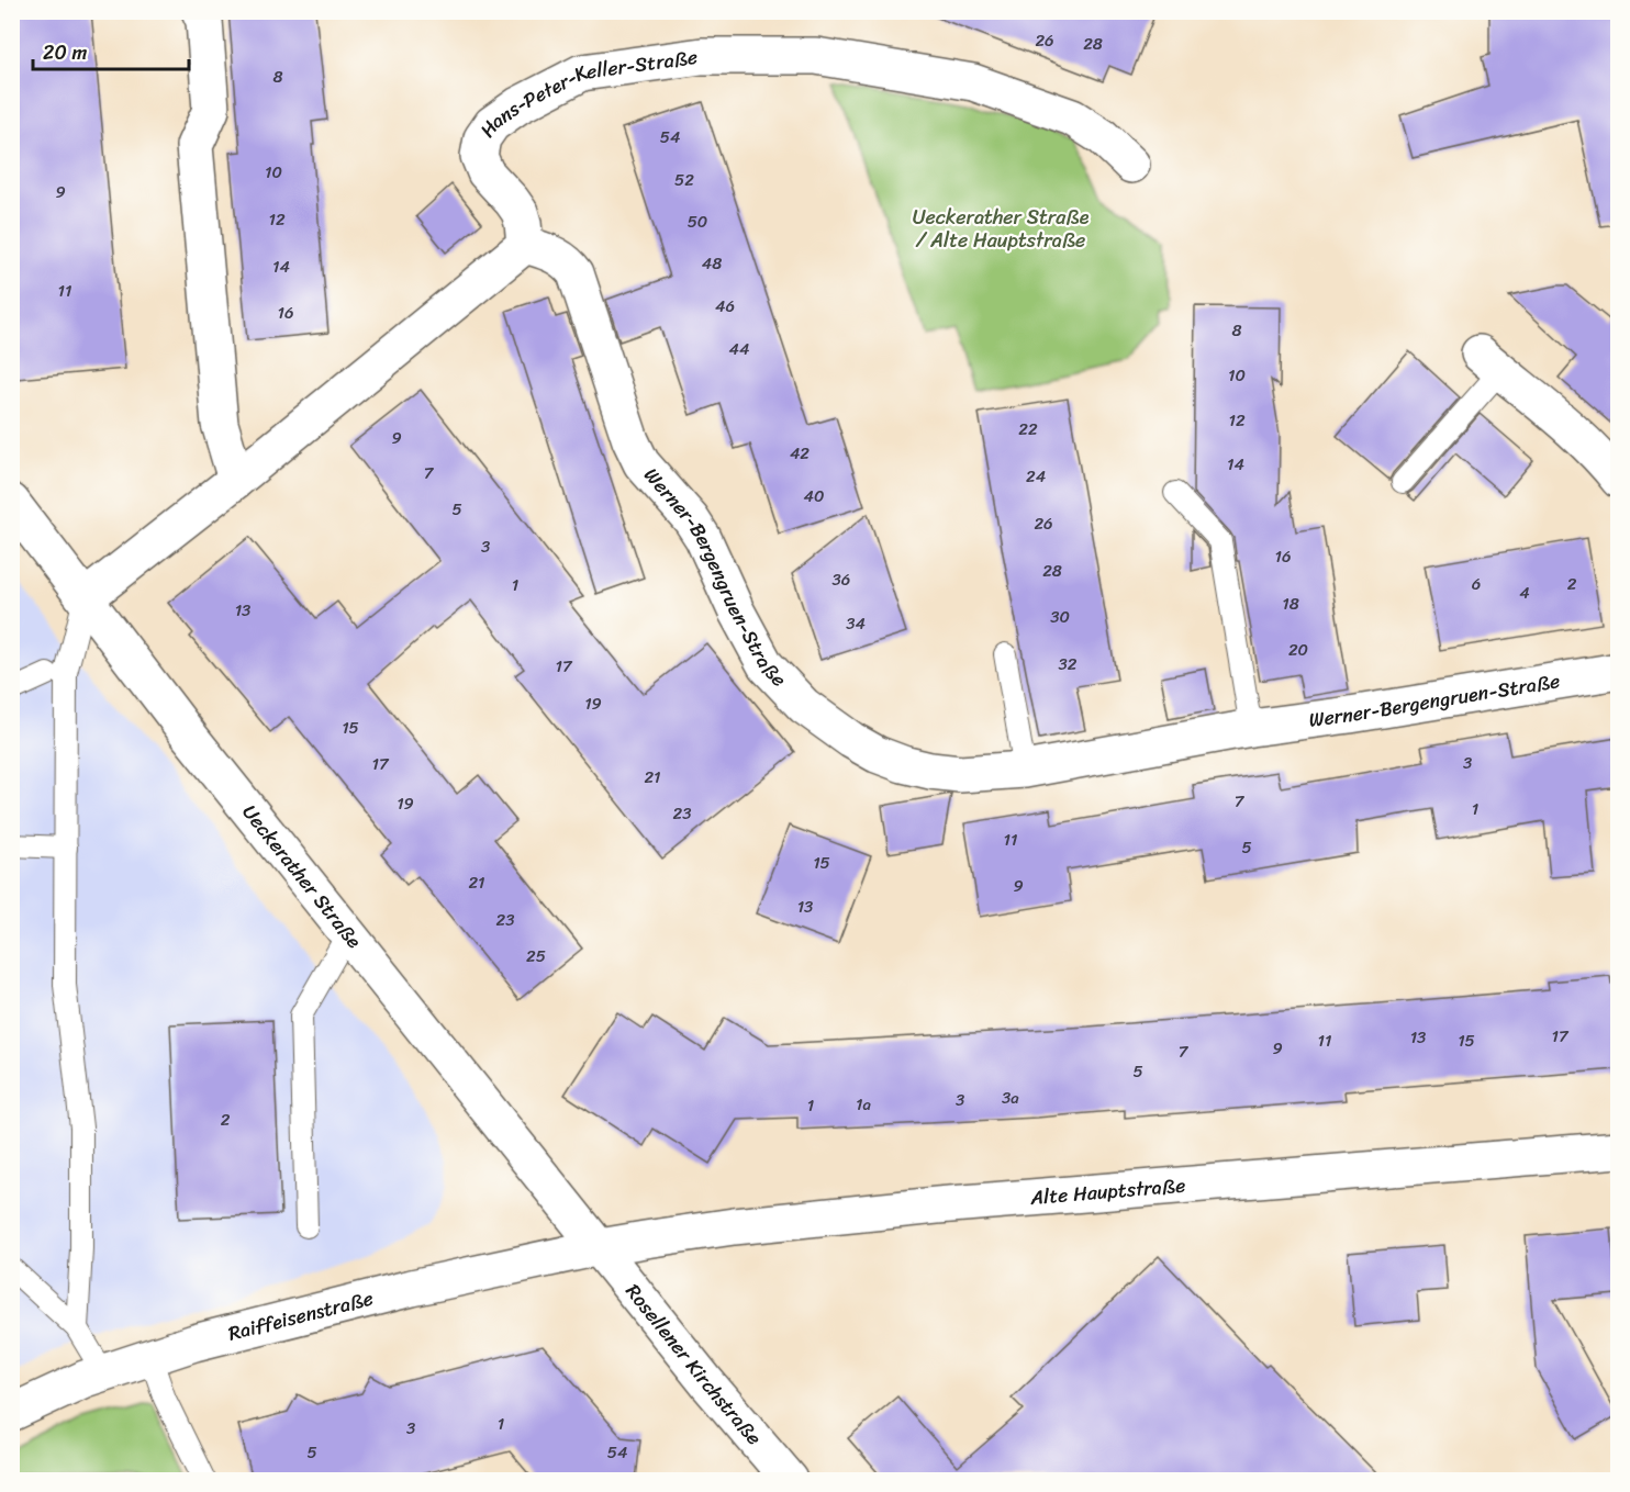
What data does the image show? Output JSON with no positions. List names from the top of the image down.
{
  "streets": {
    "street": [
      "Hans-Peter-Keller-Straße",
      "Werner-Bergengruen-Straße",
      "Ueckerather Straße",
      "Alte Hauptstraße",
      "Raiffeisenstraße",
      "Rosellener Kirchstraße"
    ]
  },
  "crossings": [
    ["Hans-Peter-Keller-Straße", "Werner-Bergengruen-Straße"],
    ["Ueckerather Straße", "Alte Hauptstraße"],
    ["Ueckerather Straße", "Raiffeisenstraße"],
    ["Ueckerather Straße", "Rosellener Kirchstraße"],
    ["Alte Hauptstraße", "Raiffeisenstraße"],
    ["Alte Hauptstraße", "Rosellener Kirchstraße"],
    ["Raiffeisenstraße", "Rosellener Kirchstraße"]
  ],
  "parks": ["Ueckerather Straße / Alte Hauptstraße"],
  "house_numbers": [
    "26",
    "28",
    "8",
    "54",
    "10",
    "52",
    "9",
    "12",
    "50",
    "48",
    "14",
    "11",
    "46",
    "16",
    "8",
    "44",
    "10",
    "12",
    "22",
    "9",
    "42",
    "14",
    "7",
    "24",
    "40",
    "5",
    "26",
    "3",
    "16",
    "28",
    "36",
    "6",
    "2",
    "1",
    "4",
    "18",
    "13",
    "30",
    "34",
    "20",
    "32",
    "17",
    "19",
    "15",
    "3",
    "17",
    "21",
    "7",
    "19",
    "1",
    "23",
    "11",
    "5",
    "15",
    "21",
    "9",
    "13",
    "23",
    "25",
    "17",
    "13",
    "11",
    "15",
    "9",
    "7",
    "5",
    "3a",
    "3",
    "1a",
    "1",
    "2",
    "1",
    "3",
    "5",
    "54"
  ],
  "scale_bar": "20 m"
}
